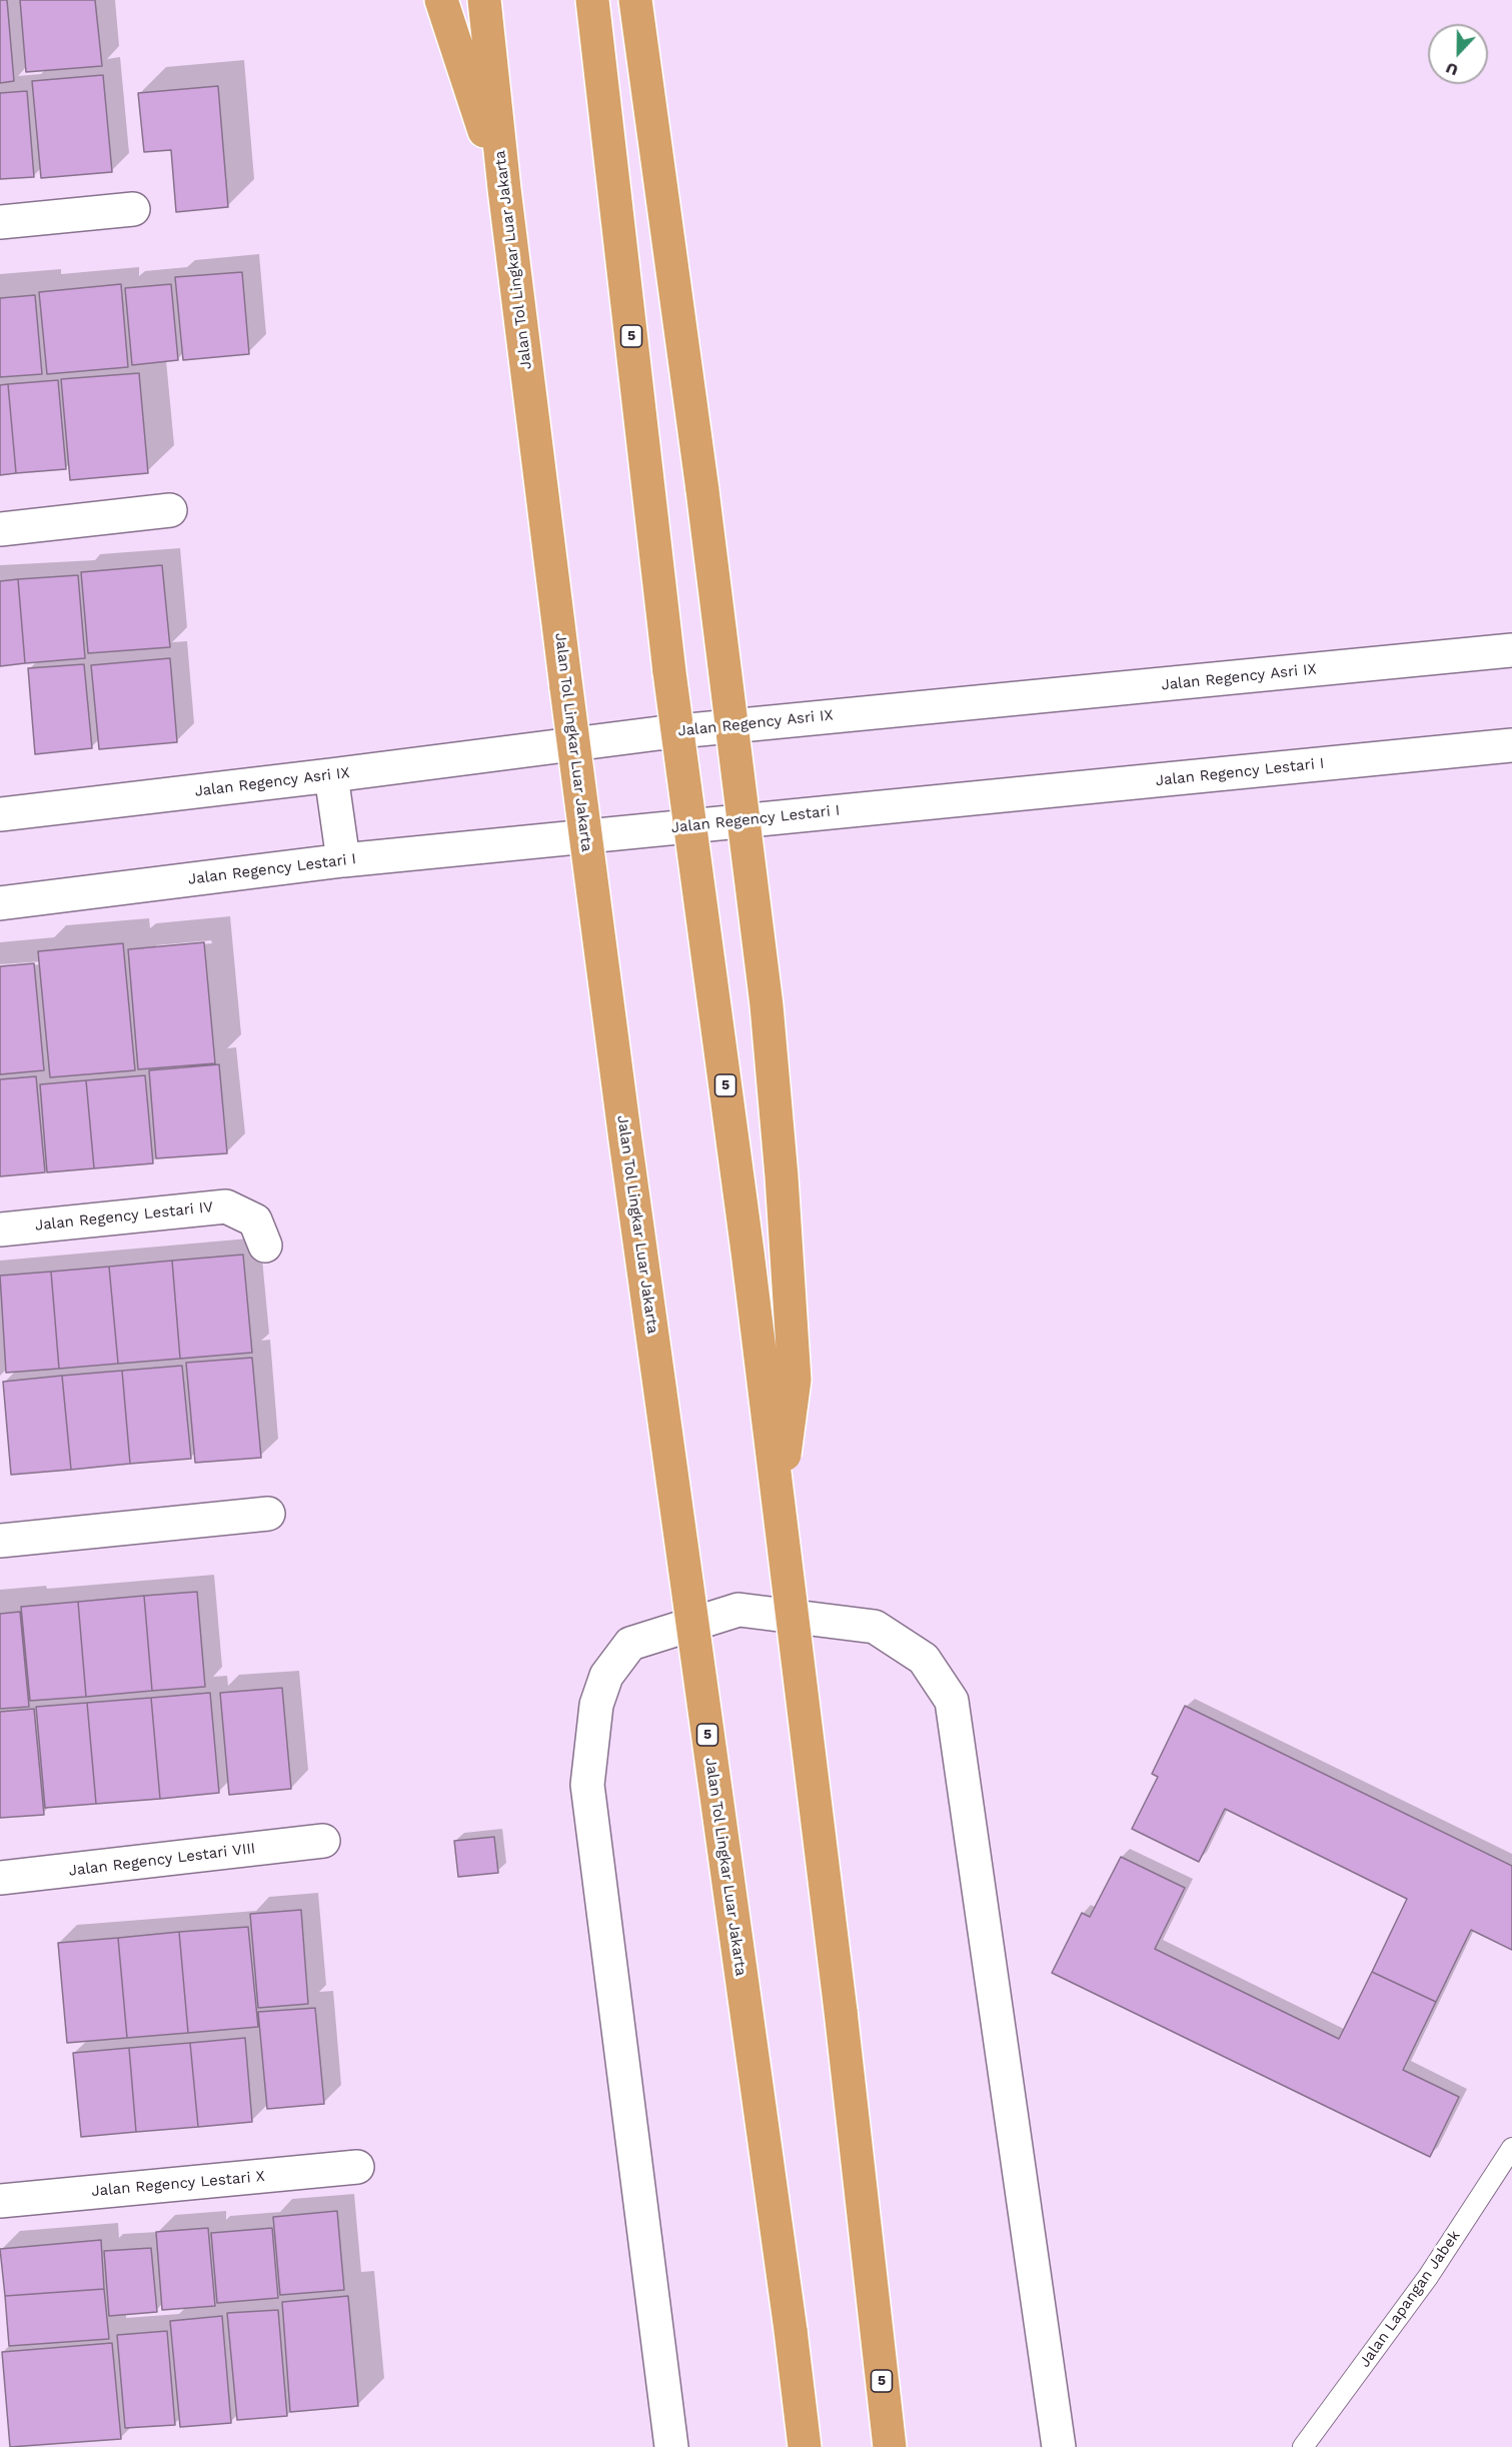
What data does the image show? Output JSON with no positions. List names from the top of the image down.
{
  "streets": {
    "highway": ["Jalan Tol Lingkar Luar Jakarta", "5"],
    "street": [
      "Jalan Regency Asri IX",
      "Jalan Regency Lestari I",
      "Jalan Regency Lestari IV",
      "Jalan Regency Lestari VIII",
      "Jalan Regency Lestari X"
    ],
    "lane": ["Jalan Lapangan Jabek"]
  },
  "north": "bottom"
}
